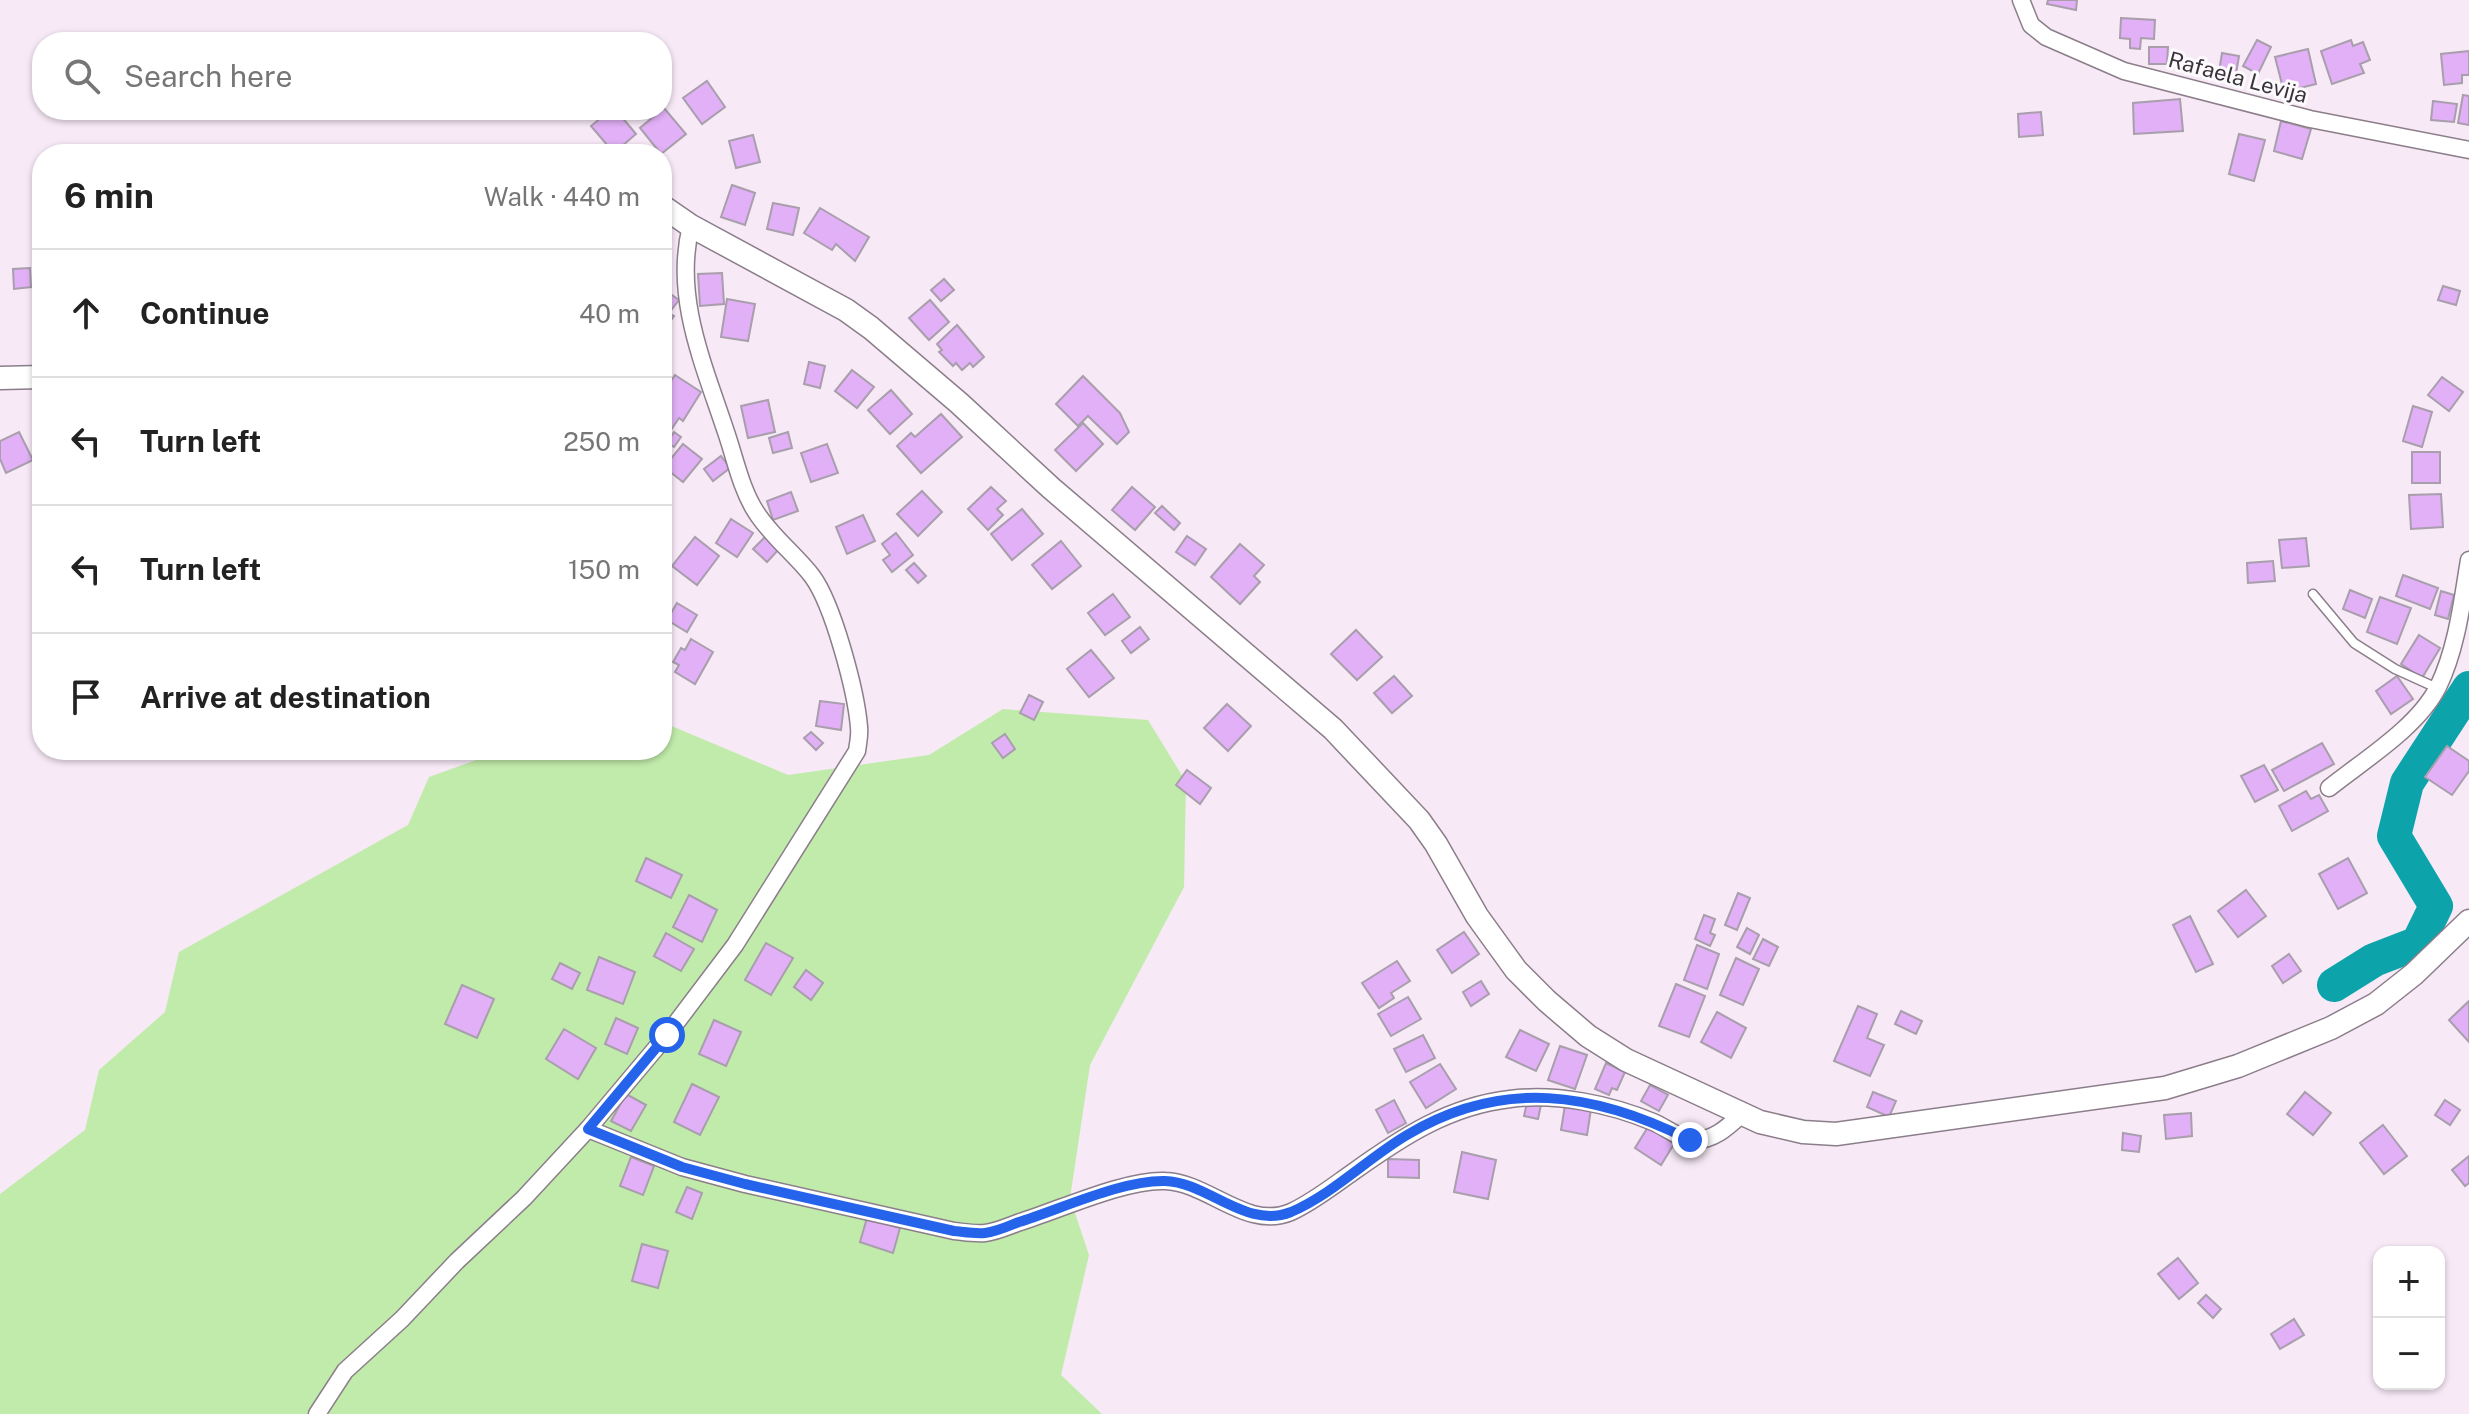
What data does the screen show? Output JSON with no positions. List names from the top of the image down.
{
  "streets": {
    "street": ["Rafaela Levija"]
  },
  "page": {
    "search": "Search here",
    "heading": ["6 min", "Walk · 440 m"],
    "list": [
      ["Continue", "40 m"],
      ["Turn left", "250 m"],
      ["Turn left", "150 m"],
      "Arrive at destination"
    ],
    "map_buttons": ["+", "−"]
  }
}
